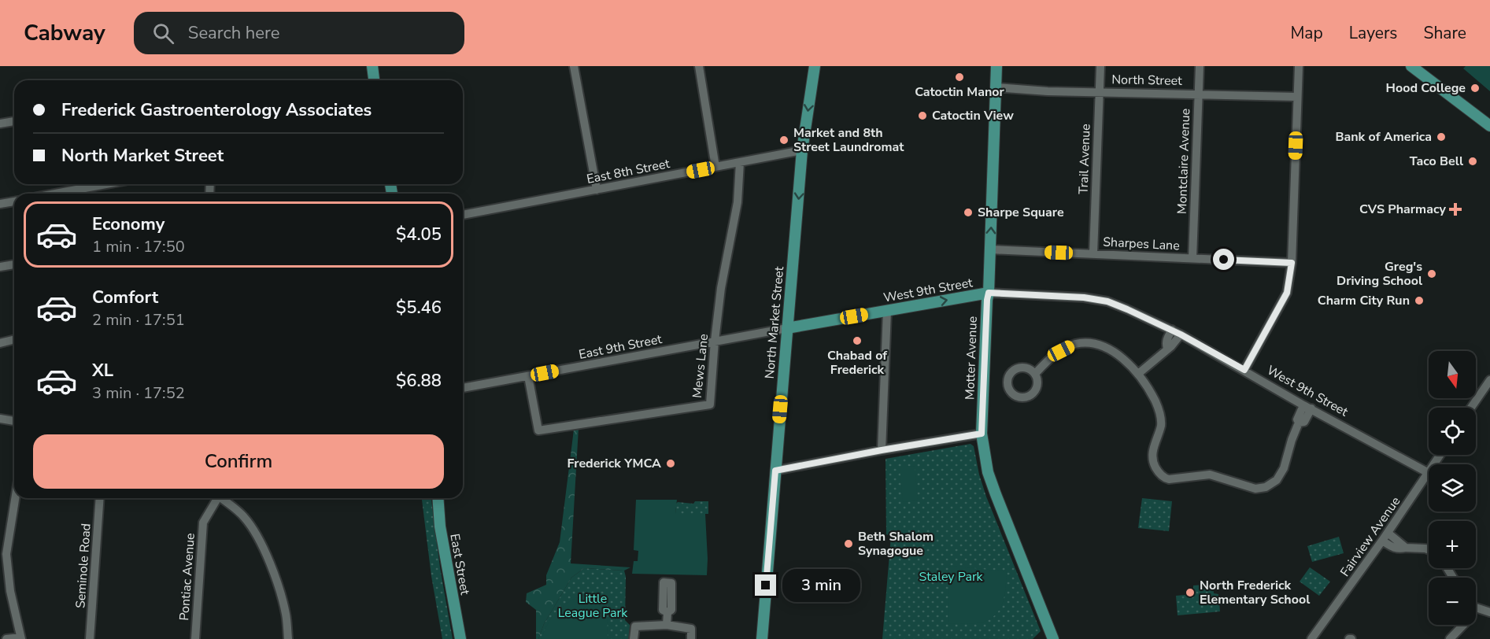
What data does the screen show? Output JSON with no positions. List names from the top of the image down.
{
  "streets": {
    "main road": [
      "West 9th Street",
      "North Market Street",
      "Motter Avenue",
      "East Street"
    ],
    "street": [
      "North Street",
      "Trail Avenue",
      "Montclaire Avenue",
      "East 8th Street",
      "Sharpes Lane",
      "East 9th Street",
      "Mews Lane",
      "Fairview Avenue",
      "Seminole Road",
      "Pontiac Avenue"
    ]
  },
  "crossings": [
    ["North Street", "Trail Avenue"],
    ["North Street", "Montclaire Avenue"],
    ["North Street", "Motter Avenue"],
    ["Trail Avenue", "Sharpes Lane"],
    ["Montclaire Avenue", "Sharpes Lane"],
    ["East 8th Street", "North Market Street"],
    ["East 8th Street", "Mews Lane"],
    ["Sharpes Lane", "Motter Avenue"],
    ["West 9th Street", "North Market Street"],
    ["West 9th Street", "East 9th Street"],
    ["West 9th Street", "Motter Avenue"],
    ["West 9th Street", "Fairview Avenue"],
    ["North Market Street", "East 9th Street"],
    ["East 9th Street", "Mews Lane"]
  ],
  "one_way": ["North Market Street"],
  "parks": ["Staley Park", "Little League Park"],
  "places": {
    "other": [
      "Catoctin Manor",
      "Hood College",
      "Catoctin View",
      "Bank of America",
      "Market and 8th Street Laundromat",
      "Taco Bell",
      "Sharpe Square",
      "Greg's Driving School",
      "Charm City Run",
      "Chabad of Frederick",
      "Frederick YMCA",
      "Beth Shalom Synagogue",
      "North Frederick Elementary School"
    ],
    "health": ["CVS Pharmacy"]
  },
  "north": "bottom",
  "page": {
    "header": "Cabway",
    "search": "Search here",
    "nav": ["Map", "Layers", "Share"],
    "banner": ["Frederick Gastroenterology Associates", "North Market Street"],
    "list": [
      {
        "name": "Economy",
        "note": "1 min · 17:50",
        "value": "$4.05"
      },
      {
        "name": "Comfort",
        "note": "2 min · 17:51",
        "value": "$5.46"
      },
      {
        "name": "XL",
        "note": "3 min · 17:52",
        "value": "$6.88"
      }
    ],
    "map_buttons": ["+", "−"],
    "buttons": "Confirm",
    "bubble": "3 min"
  }
}
